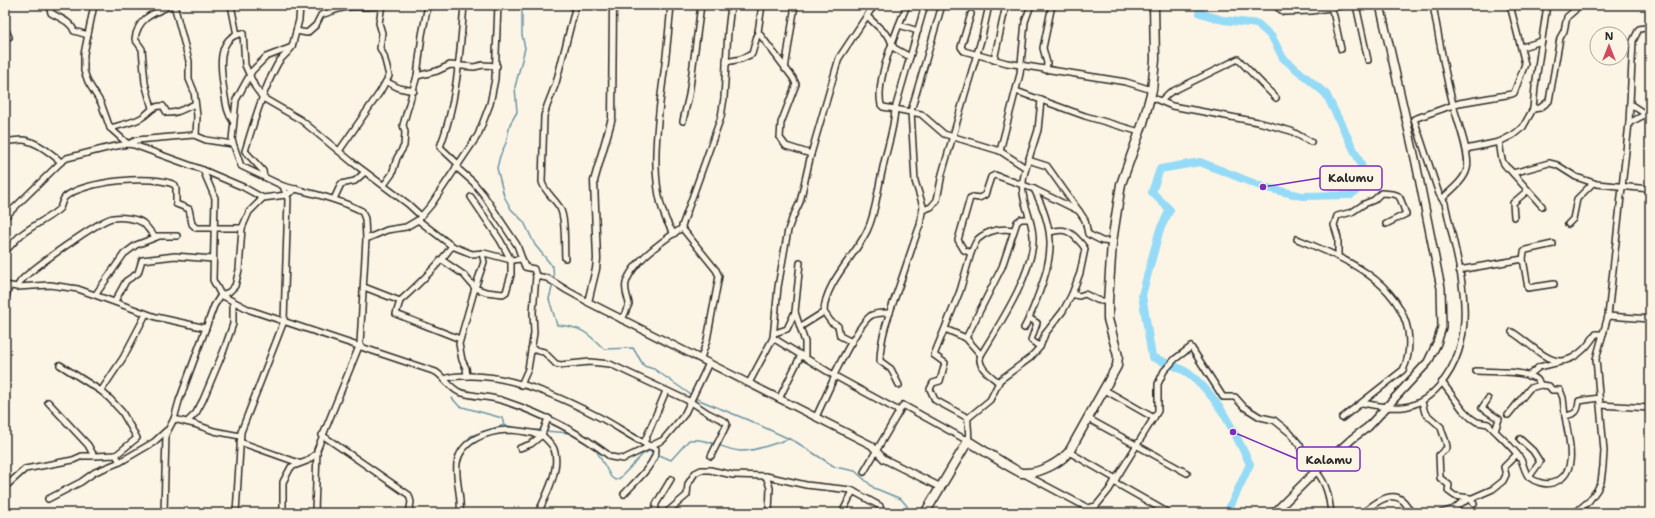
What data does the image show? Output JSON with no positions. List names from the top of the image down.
{
  "places": ["Kalumu", "Kalamu"],
  "north": "top"
}
